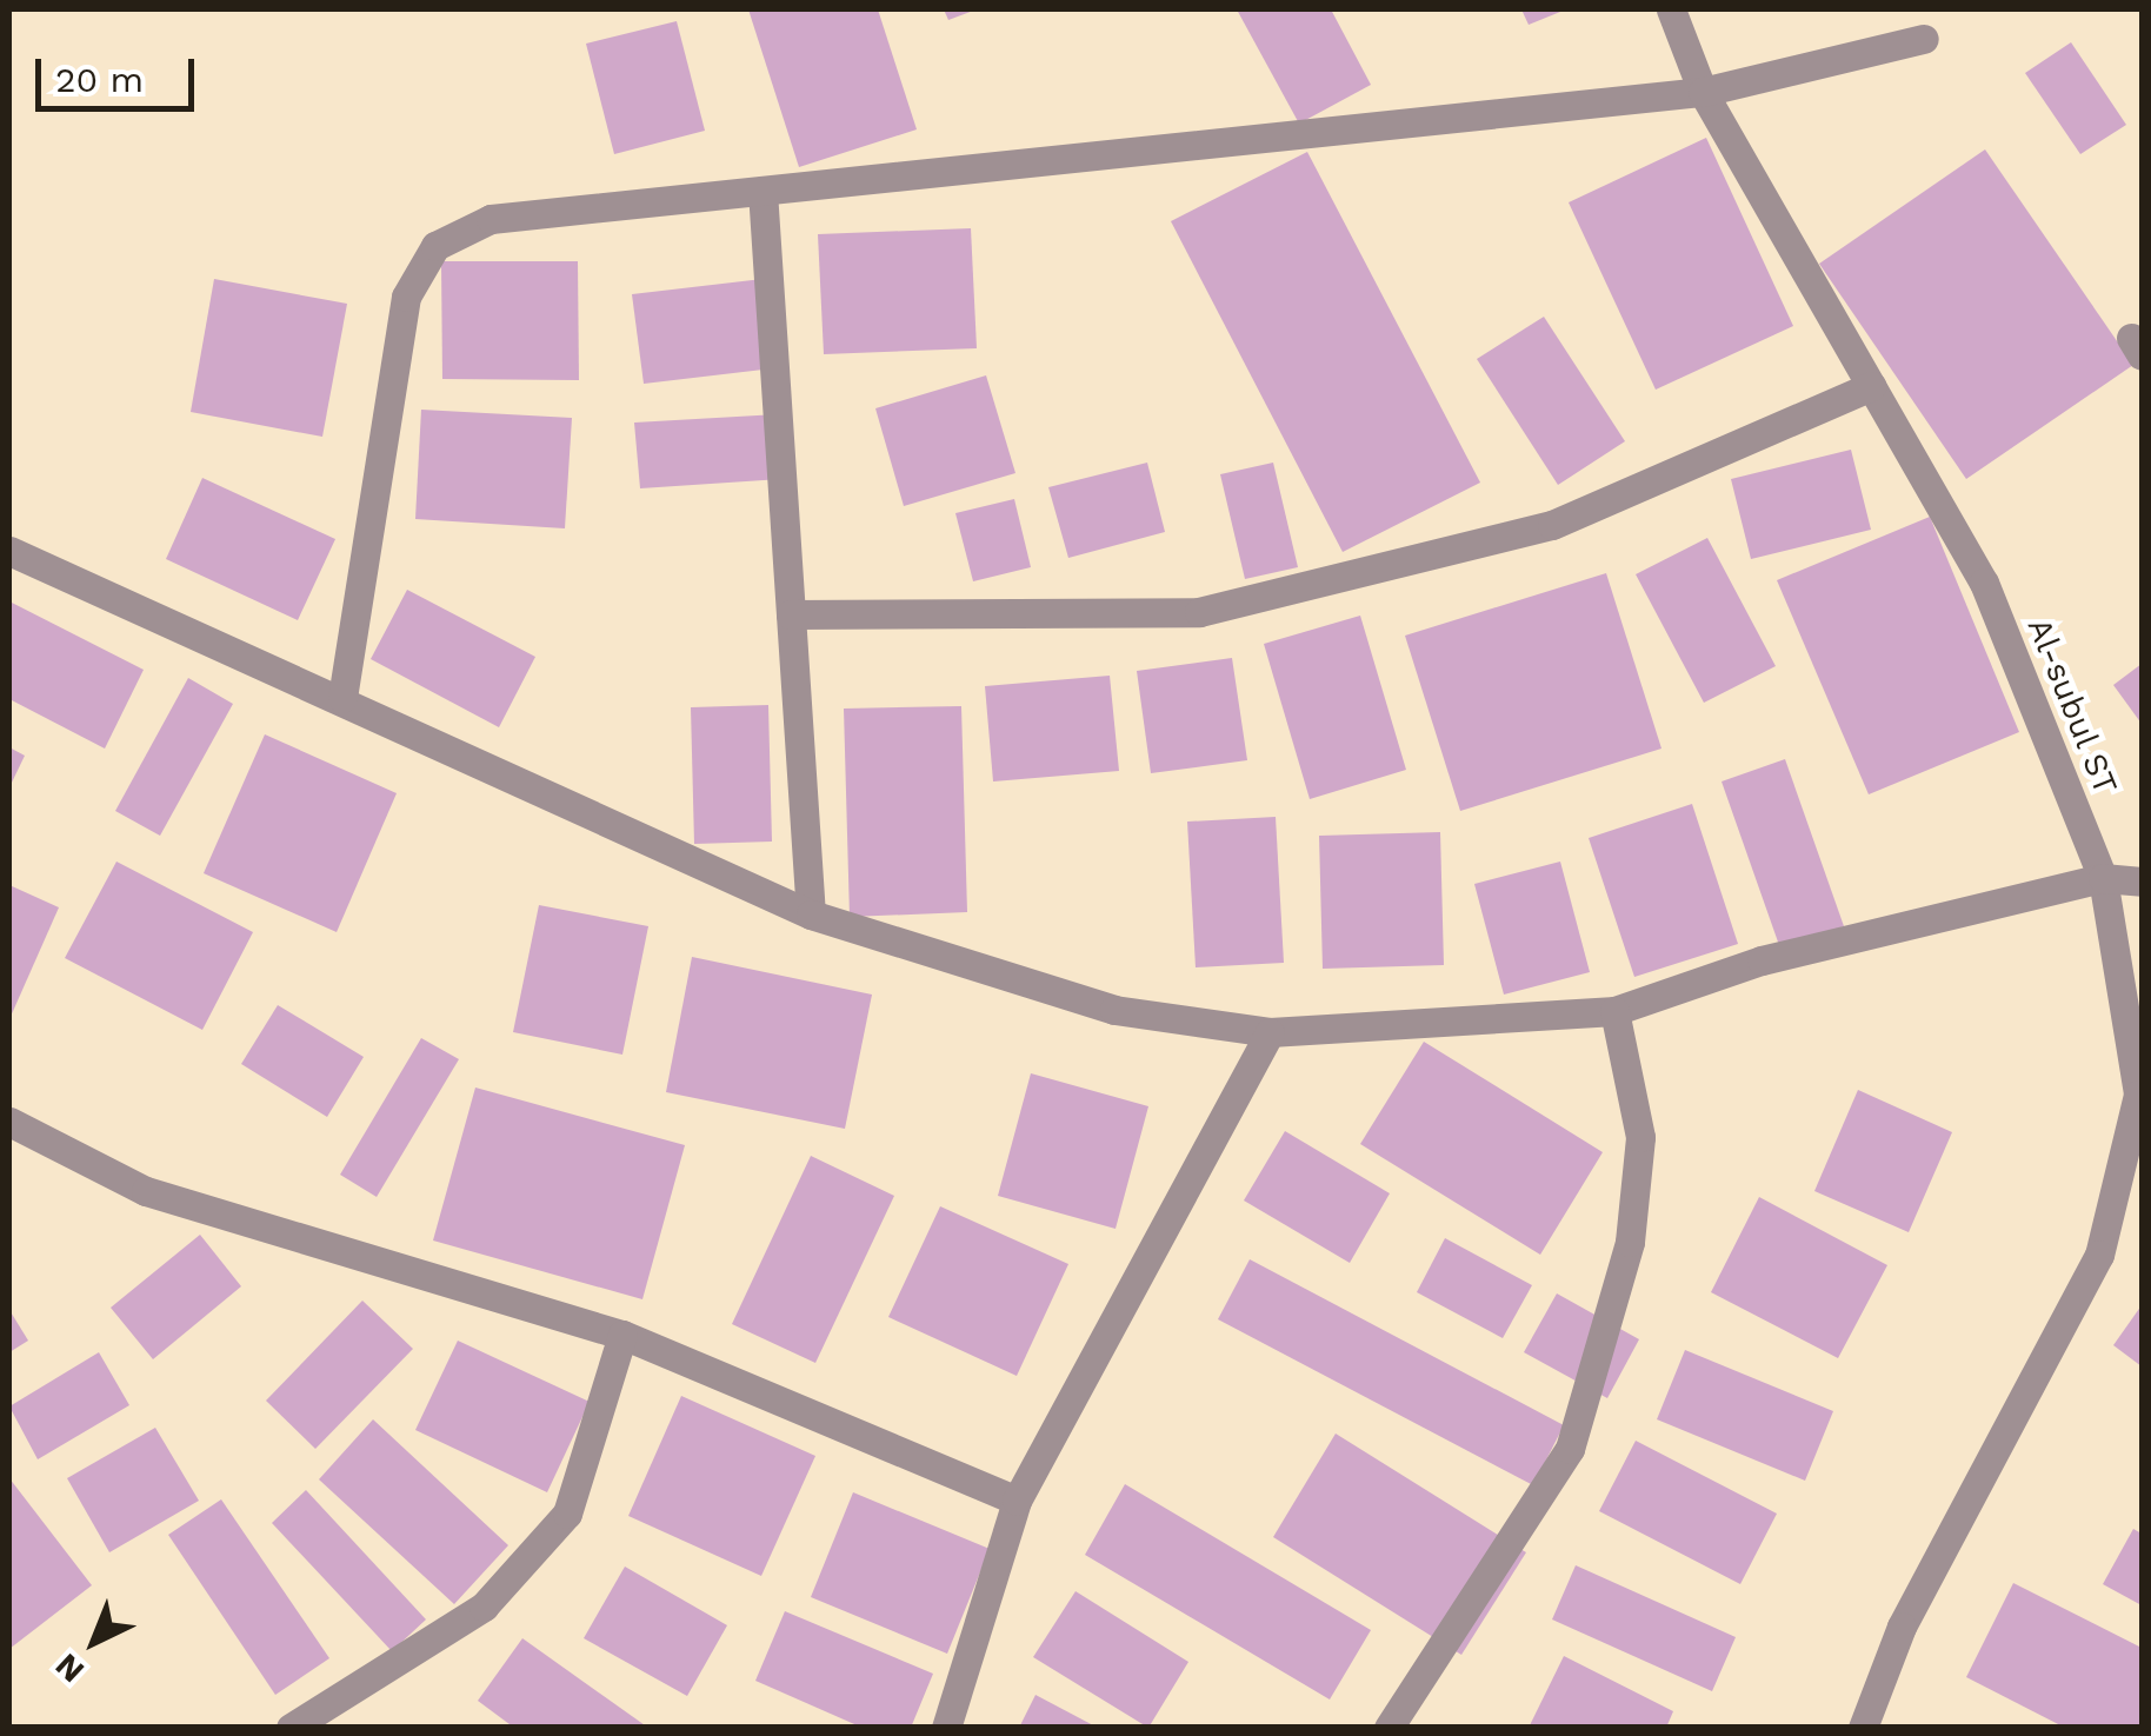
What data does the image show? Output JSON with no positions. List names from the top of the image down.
{
  "streets": {
    "street": ["Al-subul ST"]
  },
  "scale_bar": "20 m",
  "north": "bottom left"
}
